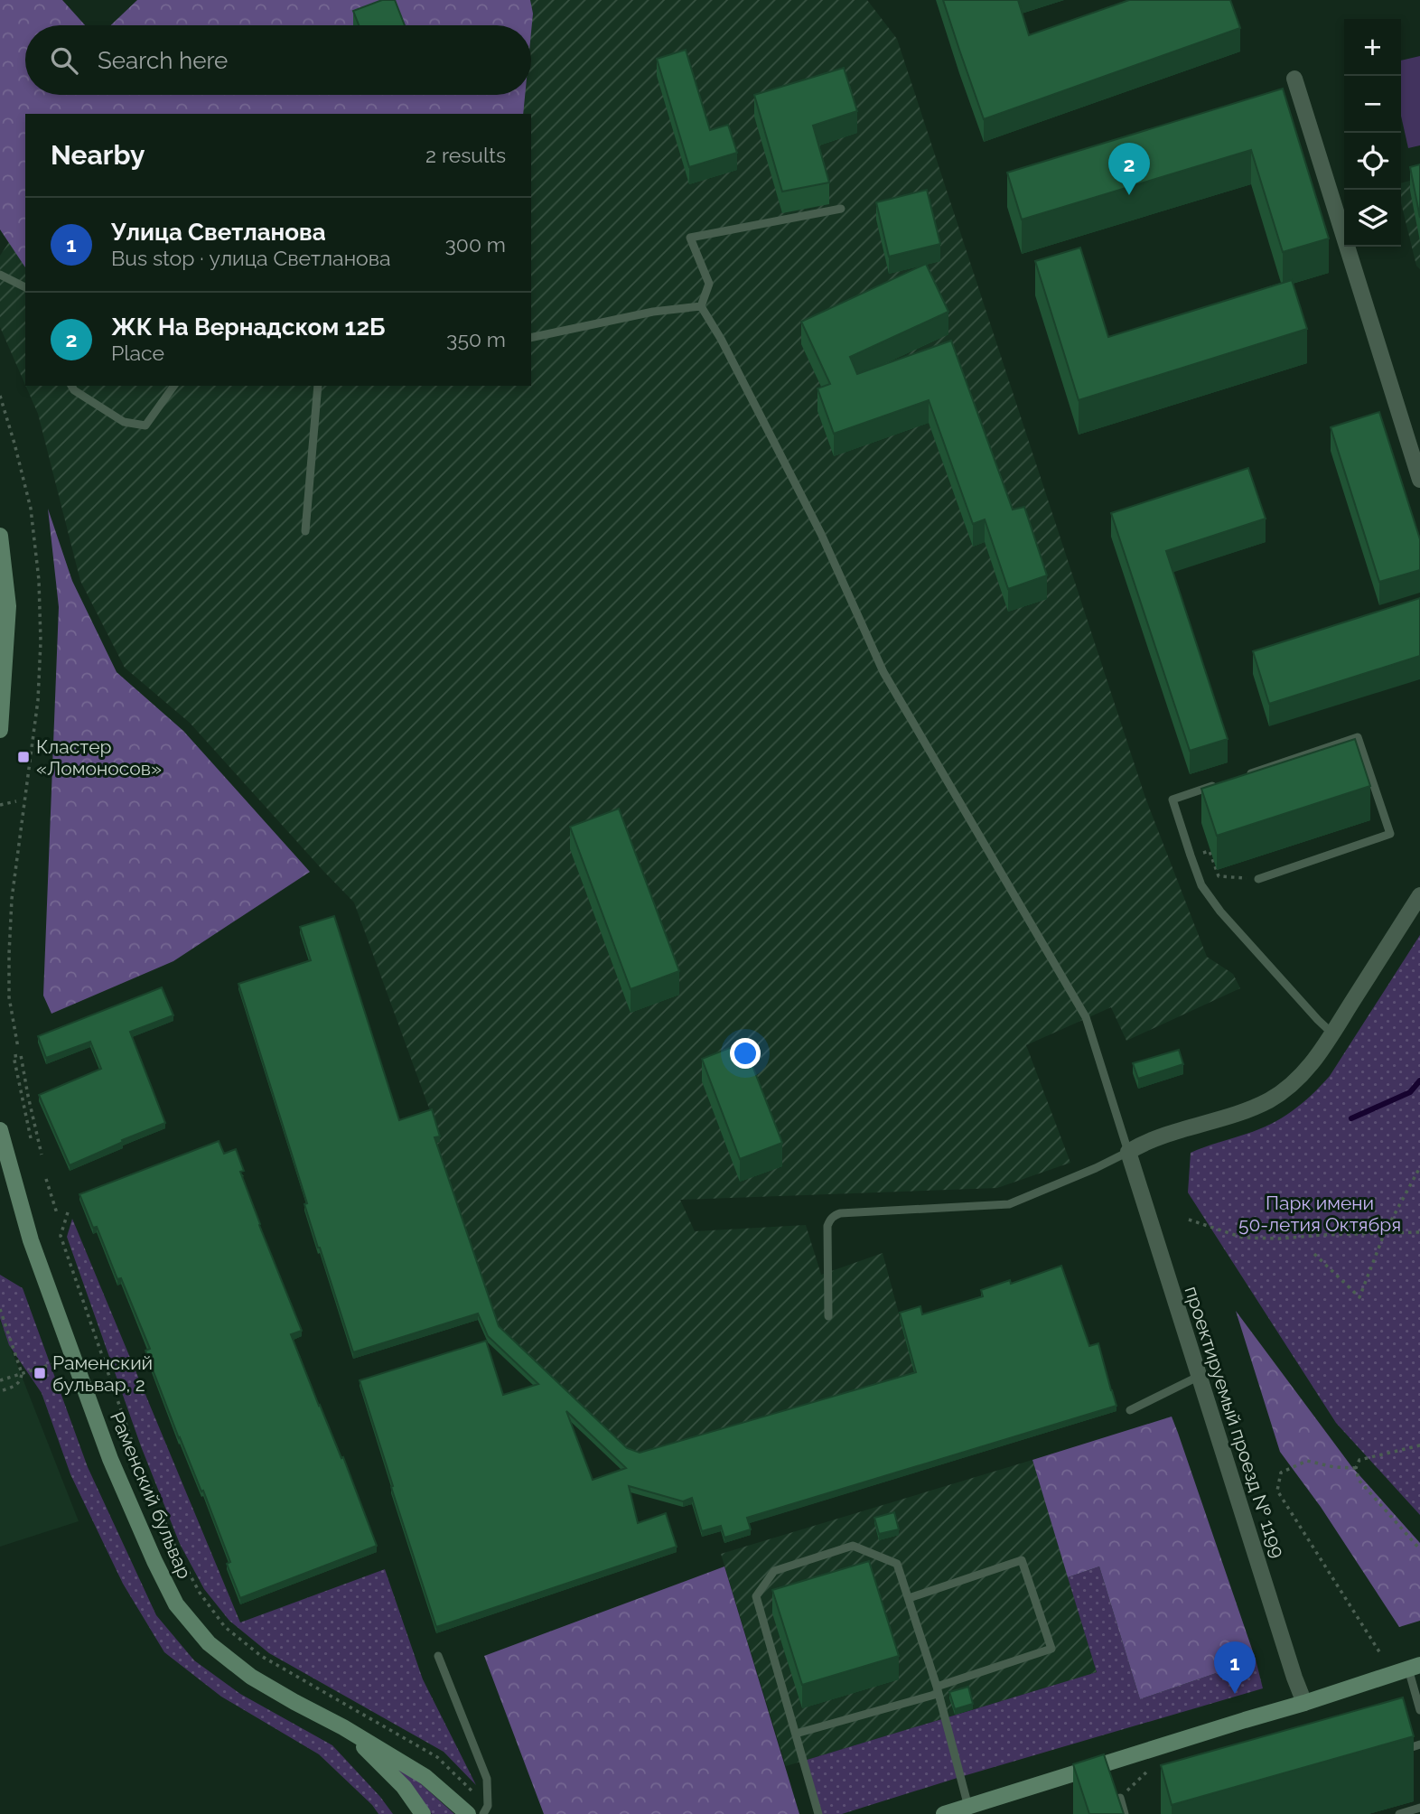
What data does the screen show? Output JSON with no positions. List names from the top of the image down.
{
  "streets": {
    "street": ["проектируемый проезд № 1199", "Раменский бульвар"]
  },
  "parks": ["Парк имени 50-летия Октября"],
  "places": {
    "transit": ["Кластер «Ломоносов»", "Раменский бульвар, 2"]
  },
  "page": {
    "map_buttons": ["+", "−"],
    "search": "Search here",
    "heading": ["Nearby", "2 results"],
    "pins": ["2", "1"],
    "list": [
      {
        "mark": "1",
        "name": "Улица Светланова",
        "note": "Bus stop · улица Светланова",
        "value": "300 m"
      },
      {
        "mark": "2",
        "name": "ЖК На Вернадском 12Б",
        "note": "Place",
        "value": "350 m"
      }
    ]
  }
}
